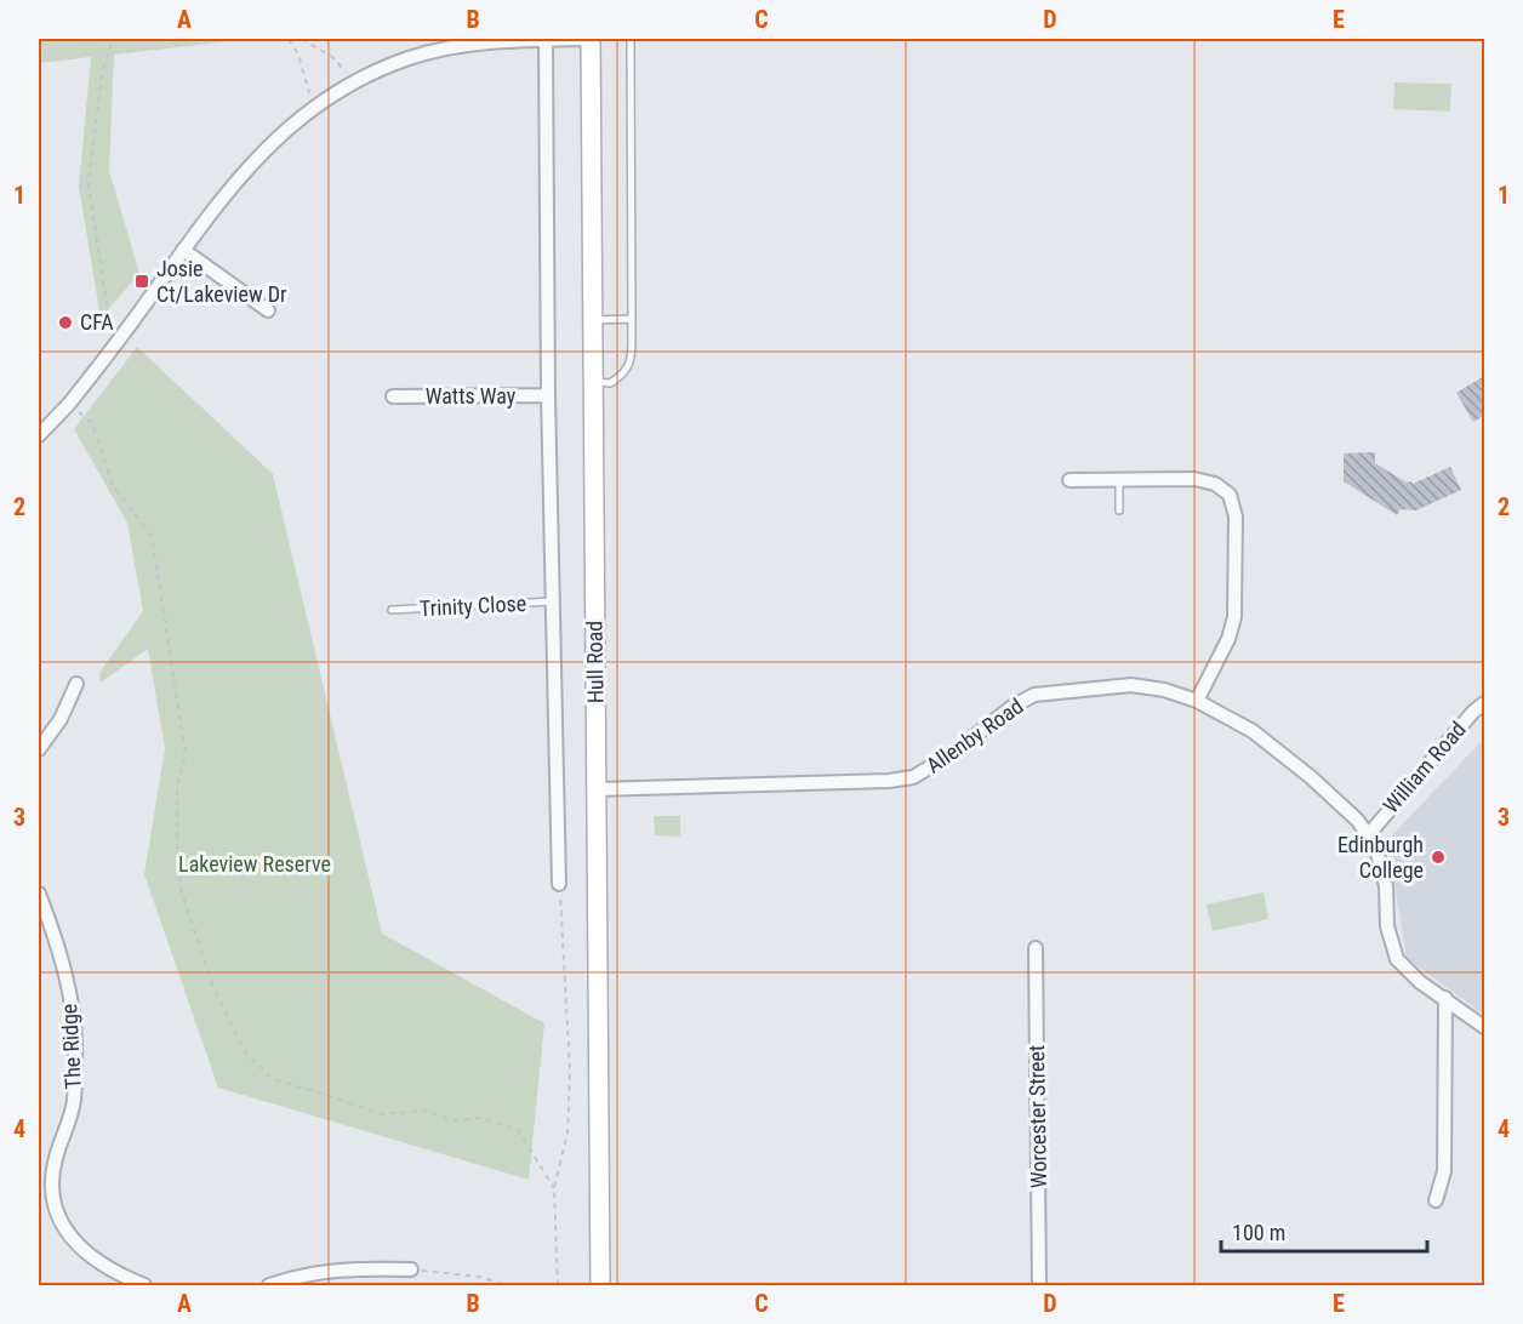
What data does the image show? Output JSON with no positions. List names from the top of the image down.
{
  "streets": {
    "main road": ["Hull Road"],
    "street": [
      "Watts Way",
      "Allenby Road",
      "William Road",
      "The Ridge",
      "Worcester Street"
    ],
    "lane": ["Trinity Close"]
  },
  "crossings": [
    ["Watts Way", "Hull Road"],
    ["Trinity Close", "Hull Road"],
    ["Hull Road", "Allenby Road"],
    ["Allenby Road", "William Road"]
  ],
  "parks": ["Lakeview Reserve"],
  "places": {
    "transit": ["Josie Ct/Lakeview Dr"],
    "other": ["CFA", "Edinburgh College"]
  },
  "scale_bar": "100 m",
  "grid": {
    "columns": [
      "A",
      "B",
      "C",
      "D",
      "E"
    ],
    "rows": [
      "1",
      "2",
      "3",
      "4"
    ]
  }
}
